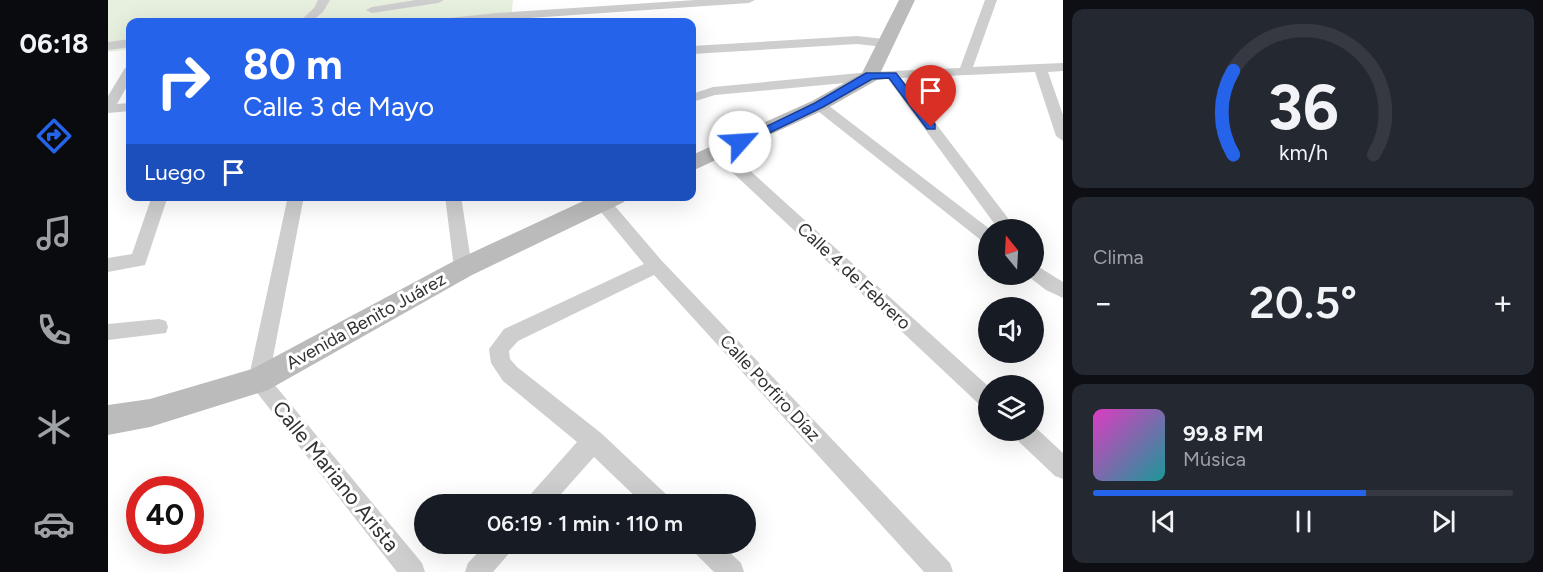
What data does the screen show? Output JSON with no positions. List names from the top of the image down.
{
  "streets": {
    "street": [
      "Calle 4 de Febrero",
      "Avenida Benito Juárez",
      "Calle Porfiro Díaz",
      "Calle Mariano Arista"
    ]
  },
  "crossings": [
    ["Avenida Benito Juárez", "Calle Mariano Arista"]
  ],
  "north": "top",
  "page": {
    "tabs": "06:18",
    "turn": ["80 m", "Calle 3 de Mayo"],
    "then": "Luego",
    "tile": "Clima",
    "heat": ["−", "20.5°", "+"],
    "song": ["99.8 FM", "Música"],
    "limit": "40",
    "trip": "06:19 · 1 min · 110 m",
    "gauge": ["36", "km/h"]
  }
}
